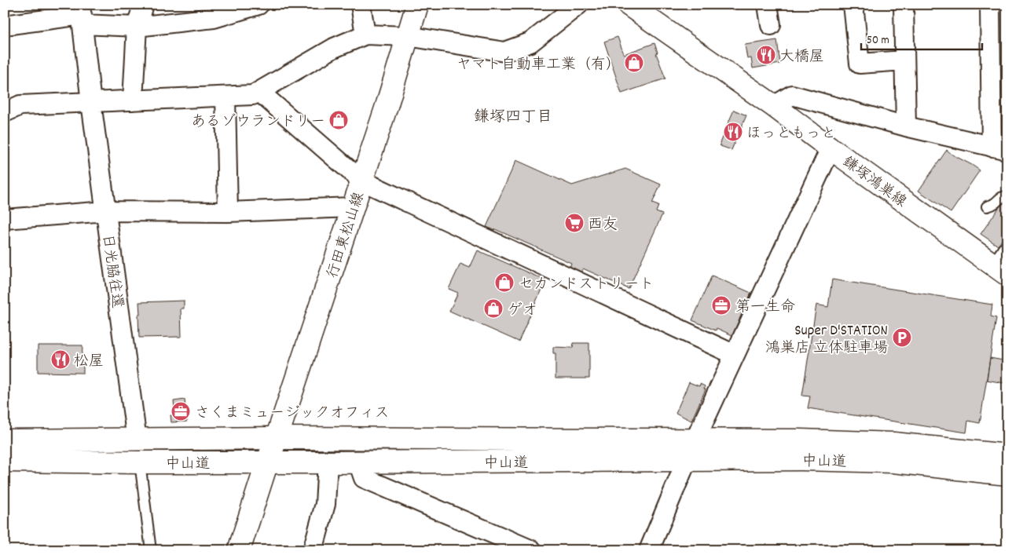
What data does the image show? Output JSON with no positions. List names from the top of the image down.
{
  "streets": {
    "main road": ["鎌塚鴻巣線", "行田東松山線", "中山道"],
    "street": ["日光脇往還"]
  },
  "crossings": [
    ["行田東松山線", "中山道"],
    ["日光脇往還", "中山道"]
  ],
  "districts": ["鎌塚四丁目"],
  "places": {
    "restaurant": ["大橋屋", "ほっともっと", "松屋"],
    "shop": [
      "ヤマト自動車工業（有）",
      "あるゾウランドリー",
      "セカンドストリート",
      "ゲオ"
    ],
    "supermarket": ["西友"],
    "office": ["第一生命", "さくまミュージックオフィス"],
    "parking": ["Super D'STATION 鴻巣店 立体駐車場"]
  },
  "scale_bar": "50 m"
}
